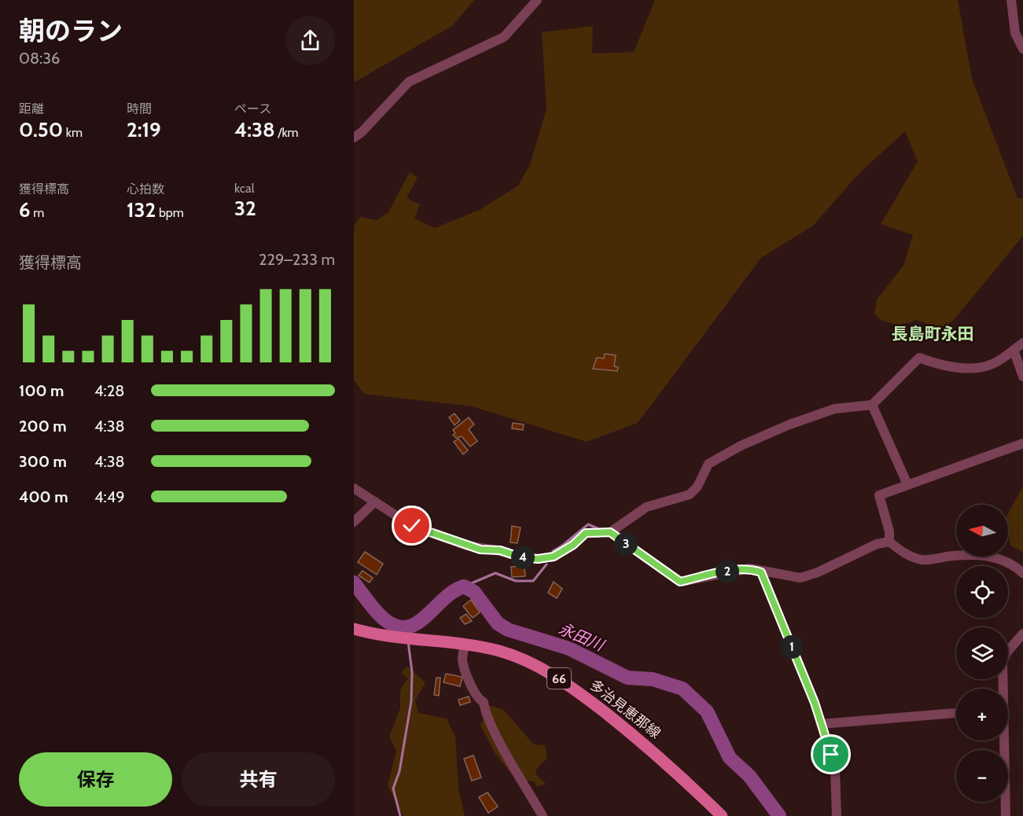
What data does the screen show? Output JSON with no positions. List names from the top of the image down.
{
  "streets": {
    "main road": ["66", "多治見恵那線"]
  },
  "districts": ["長島町永田"],
  "water": ["永田川"],
  "north": "left",
  "page": {
    "heading": ["朝のラン", "08:36"],
    "stats": [
      ["距離", "0.50 km"],
      ["時間", "2:19"],
      ["ペース", "4:38 /km"],
      ["獲得標高", "6 m"],
      ["心拍数", "132 bpm"],
      ["kcal", "32"]
    ],
    "chart": ["獲得標高", "229–233 m"],
    "list": [
      {
        "name": "100 m",
        "note": "4:28"
      },
      {
        "name": "200 m",
        "note": "4:38"
      },
      {
        "name": "300 m",
        "note": "4:38"
      },
      {
        "name": "400 m",
        "note": "4:49"
      }
    ],
    "map_buttons": ["+", "−"],
    "pins": [
      "3",
      "4",
      "2",
      "1"
    ],
    "buttons": ["保存", "共有"]
  }
}
